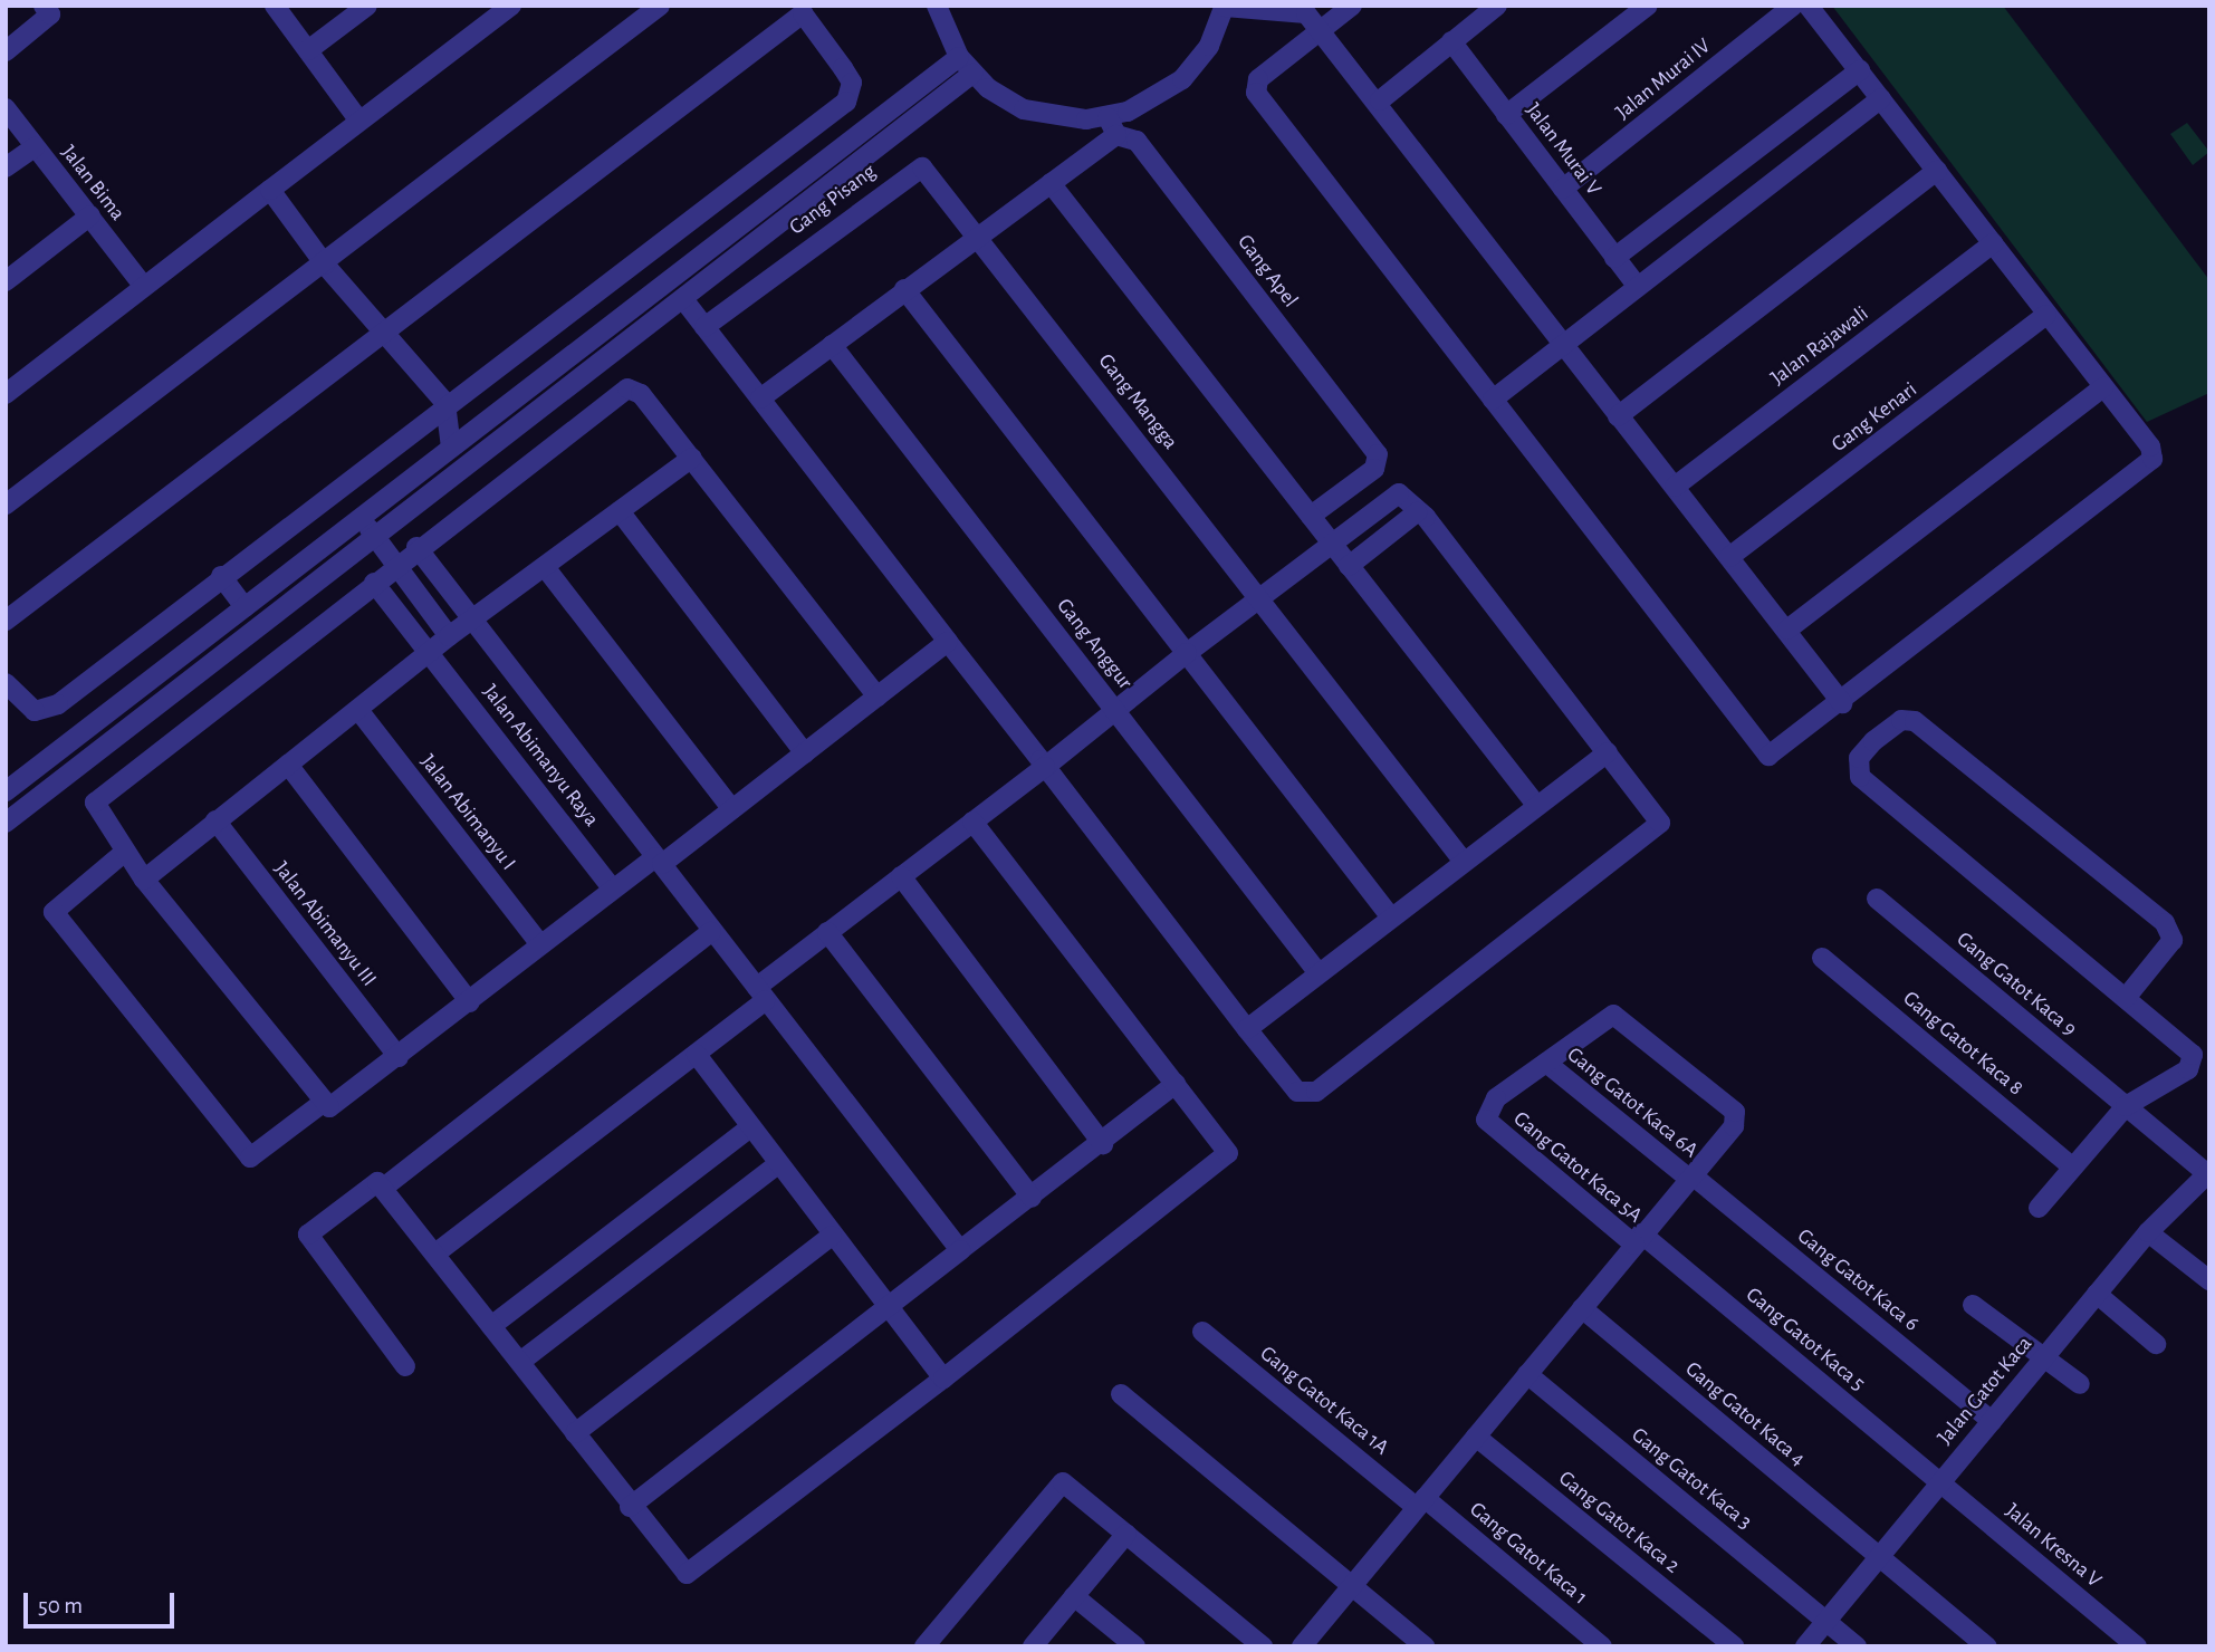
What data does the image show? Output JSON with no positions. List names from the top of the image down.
{
  "streets": {
    "street": [
      "Jalan Murai IV",
      "Jalan Murai V",
      "Jalan Bima",
      "Gang Pisang",
      "Gang Apel",
      "Jalan Rajawali",
      "Gang Mangga",
      "Gang Kenari",
      "Gang Anggur",
      "Jalan Abimanyu Raya",
      "Jalan Abimanyu I",
      "Jalan Abimanyu III",
      "Gang Gatot Kaca 9",
      "Gang Gatot Kaca 8",
      "Gang Gatot Kaca 6A",
      "Gang Gatot Kaca 5A",
      "Gang Gatot Kaca 6",
      "Gang Gatot Kaca 5",
      "Jalan Gatot Kaca",
      "Gang Gatot Kaca 1A",
      "Gang Gatot Kaca 4",
      "Gang Gatot Kaca 3",
      "Gang Gatot Kaca 2",
      "Jalan Kresna V",
      "Gang Gatot Kaca 1"
    ]
  },
  "crossings": [
    ["Jalan Murai IV", "Jalan Murai V"],
    ["Gang Pisang", "Gang Mangga"],
    ["Gang Gatot Kaca 9", "Jalan Gatot Kaca"],
    ["Gang Gatot Kaca 6A", "Gang Gatot Kaca 5A"],
    ["Gang Gatot Kaca 6A", "Gang Gatot Kaca 6"],
    ["Gang Gatot Kaca 5A", "Gang Gatot Kaca 5"],
    ["Gang Gatot Kaca 6", "Jalan Gatot Kaca"],
    ["Gang Gatot Kaca 5", "Jalan Gatot Kaca"],
    ["Gang Gatot Kaca 5", "Jalan Kresna V"],
    ["Jalan Gatot Kaca", "Gang Gatot Kaca 4"],
    ["Jalan Gatot Kaca", "Gang Gatot Kaca 3"],
    ["Jalan Gatot Kaca", "Jalan Kresna V"],
    ["Gang Gatot Kaca 1A", "Gang Gatot Kaca 1"]
  ],
  "scale_bar": "50 m"
}
